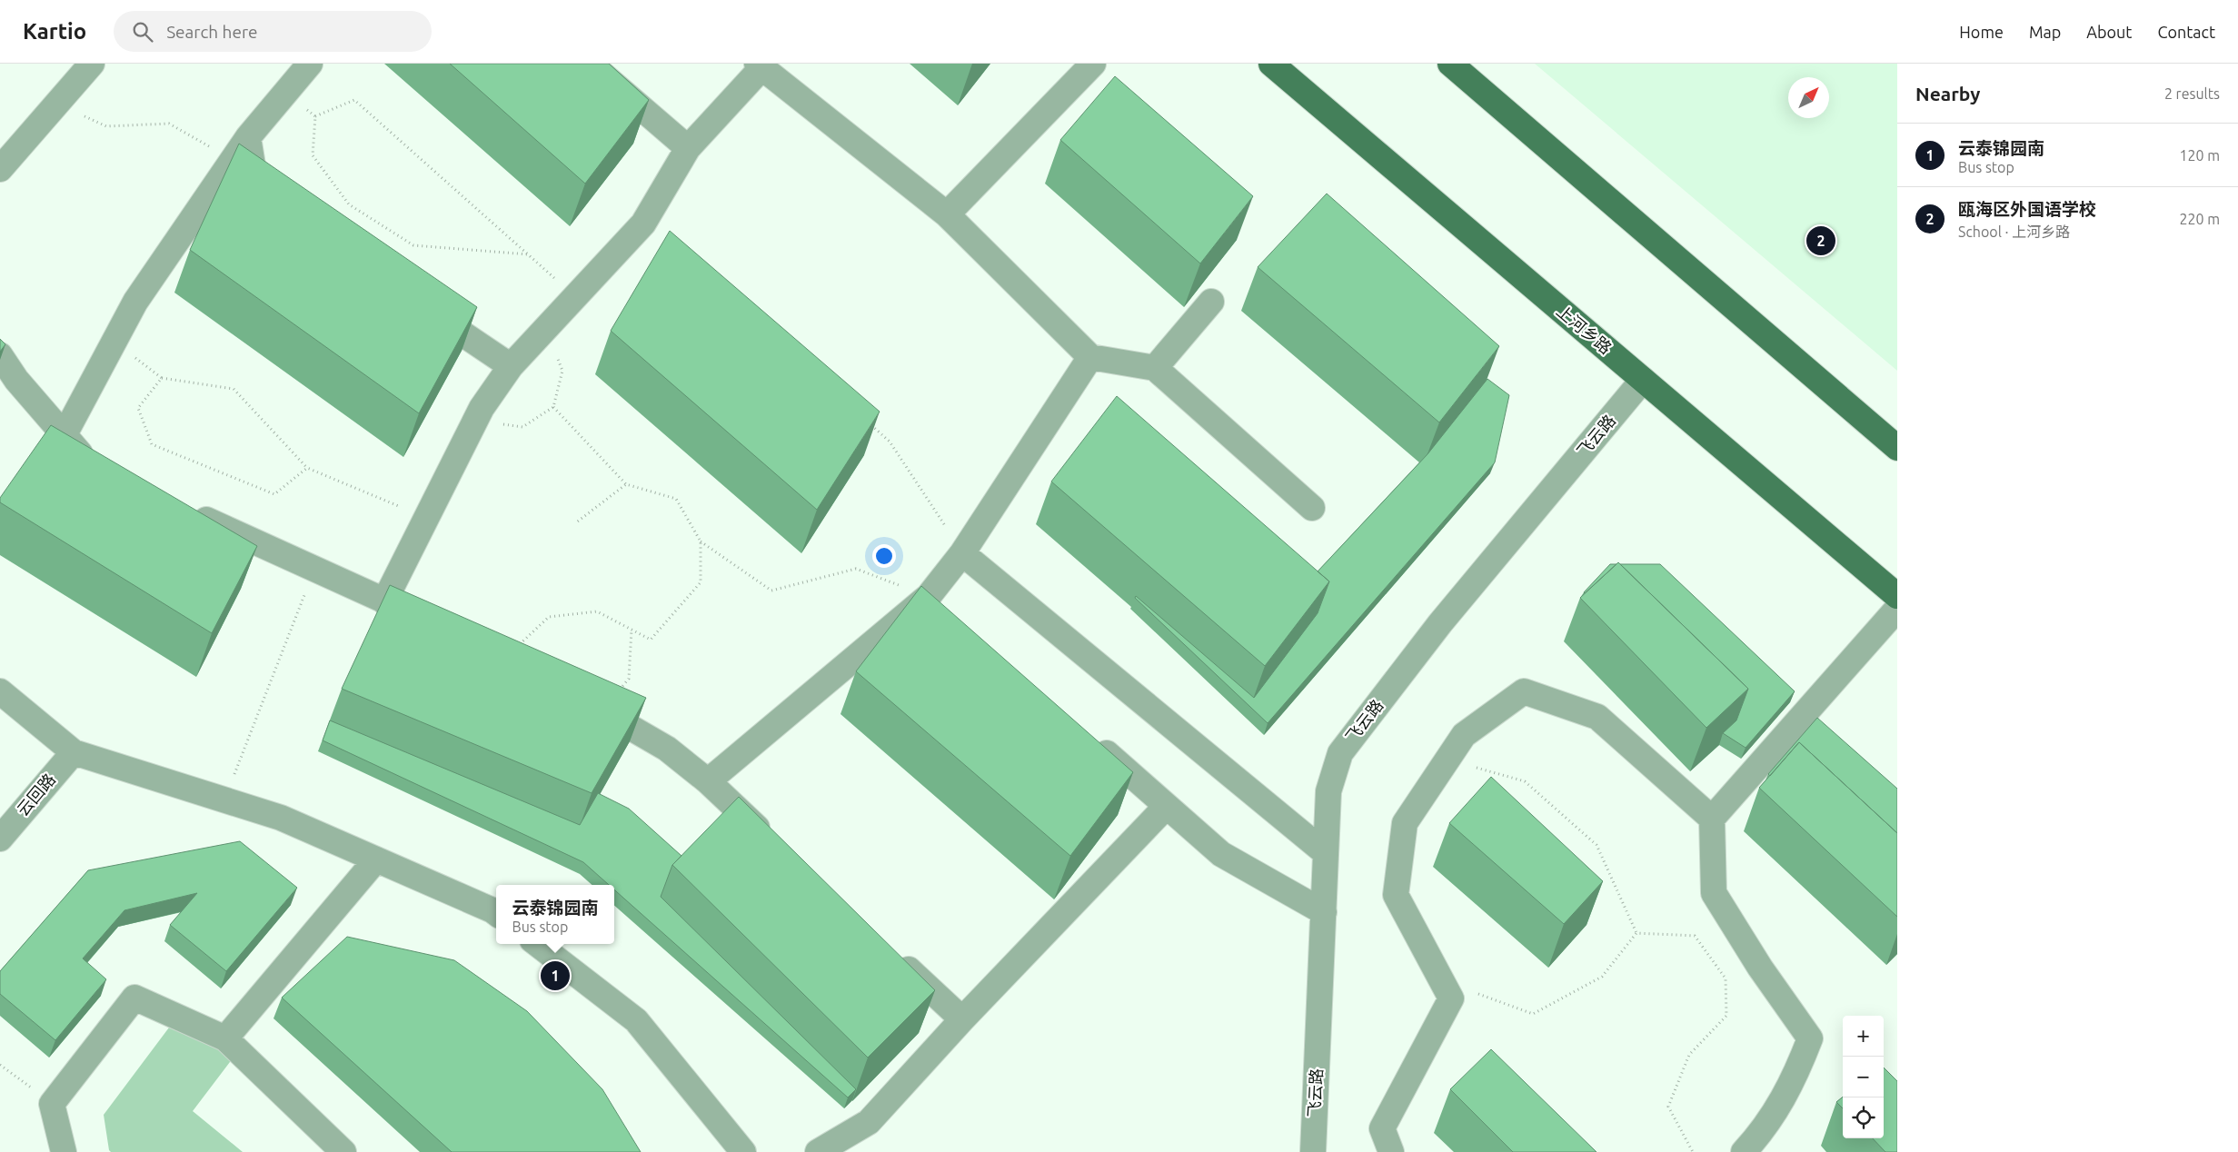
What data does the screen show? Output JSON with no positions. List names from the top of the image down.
{
  "streets": {
    "main road": ["上河乡路"],
    "street": ["飞云路", "云回路"]
  },
  "crossings": [
    ["上河乡路", "飞云路"]
  ],
  "north": "top right",
  "page": {
    "header": "Kartio",
    "search": "Search here",
    "nav": [
      "Home",
      "Map",
      "About",
      "Contact"
    ],
    "heading": ["Nearby", "2 results"],
    "list": [
      {
        "mark": "1",
        "name": "云泰锦园南",
        "note": "Bus stop",
        "value": "120 m"
      },
      {
        "mark": "2",
        "name": "瓯海区外国语学校",
        "note": "School · 上河乡路",
        "value": "220 m"
      }
    ],
    "pins": ["2", "1"],
    "popup": ["云泰锦园南", "Bus stop"],
    "map_buttons": ["+", "−"]
  }
}
